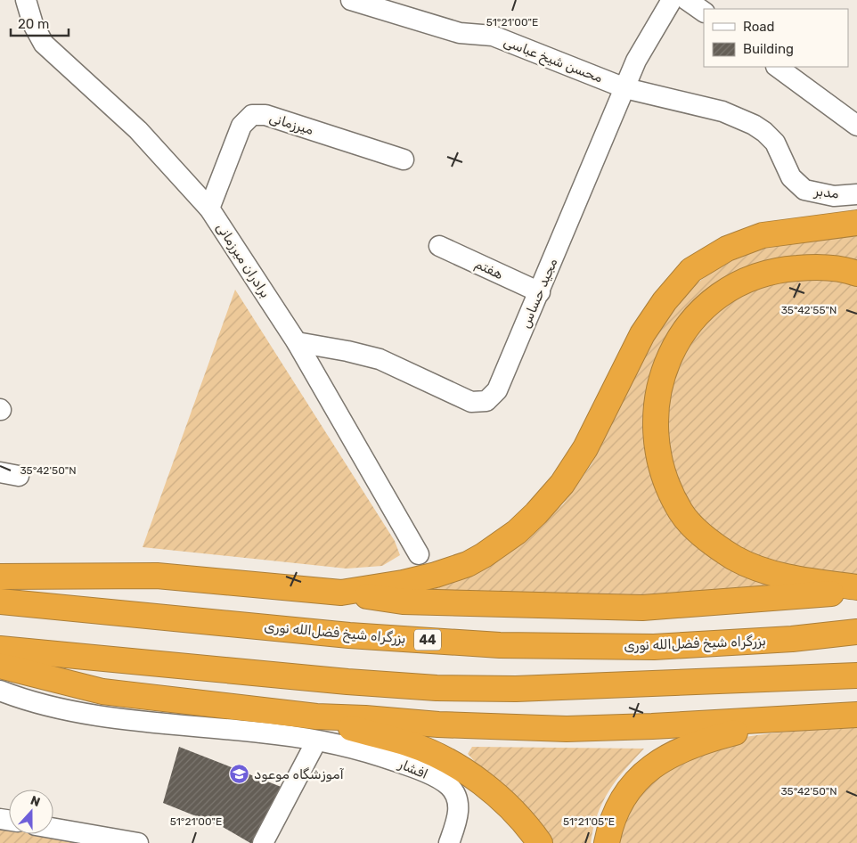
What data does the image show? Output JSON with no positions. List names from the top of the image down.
{
  "streets": {
    "highway": ["بزرگراه شیخ فضل‌الله نوری", "44"],
    "street": [
      "محسن شیخ عباسی",
      "میرزمانی",
      "مدبر",
      "برادران میرزمانی",
      "هفتم",
      "مجید حساس",
      "افشار"
    ]
  },
  "crossings": [
    ["محسن شیخ عباسی", "مدبر"],
    ["محسن شیخ عباسی", "مجید حساس"],
    ["میرزمانی", "برادران میرزمانی"],
    ["برادران میرزمانی", "مجید حساس"],
    ["هفتم", "مجید حساس"]
  ],
  "places": {
    "school or university": ["آموزشگاه موعود"]
  },
  "legend": ["Road", "Building"],
  "scale_bar": "20 m",
  "north": "top",
  "coordinates": [
    "51°21'00\"E",
    "35°42'55\"N",
    "35°42'50\"N",
    "51°21'05\"E"
  ]
}
